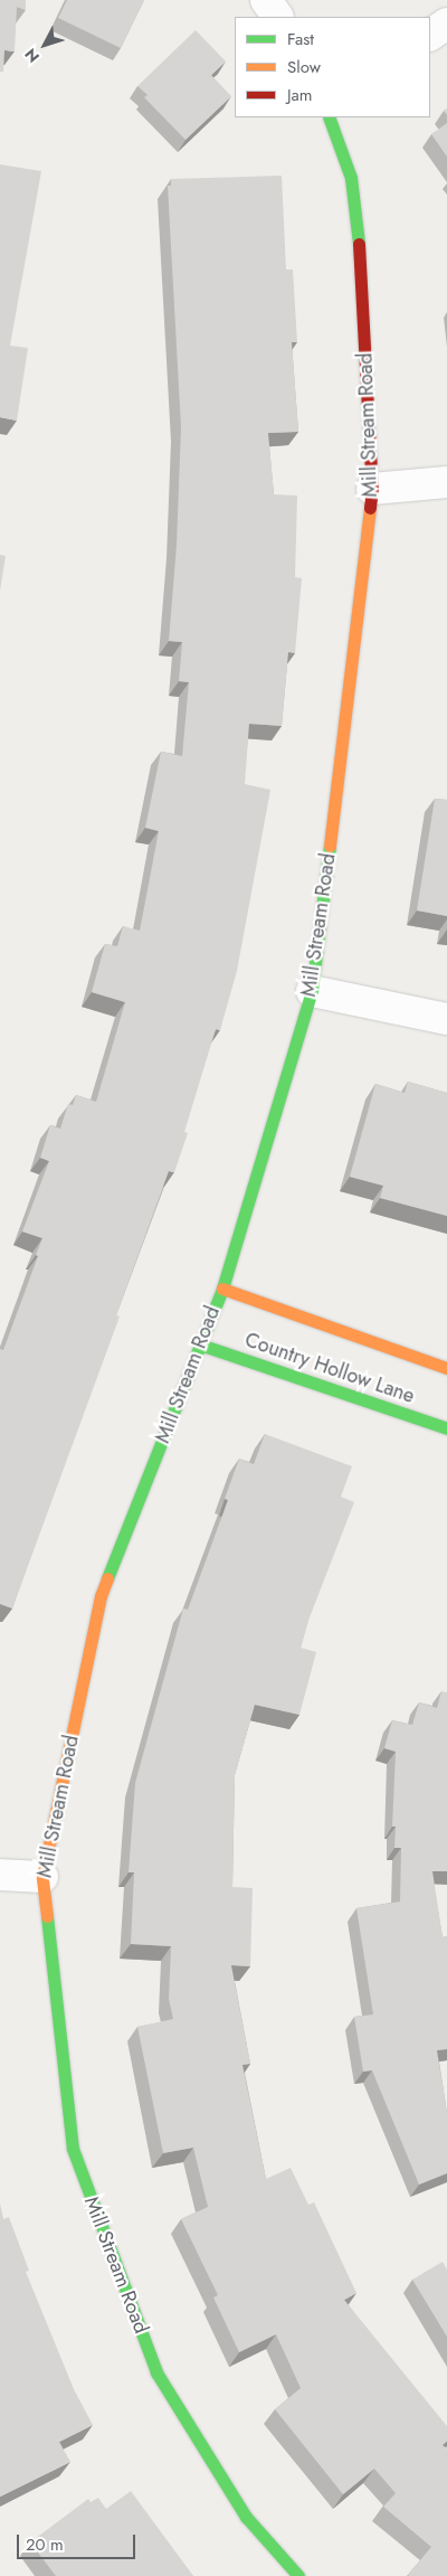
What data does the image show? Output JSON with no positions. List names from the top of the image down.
{
  "streets": {
    "street": ["Mill Stream Road", "Country Hollow Lane"]
  },
  "crossings": [
    ["Mill Stream Road", "Country Hollow Lane"]
  ],
  "legend": ["Fast", "Slow", "Jam"],
  "scale_bar": "20 m",
  "north": "bottom left"
}
